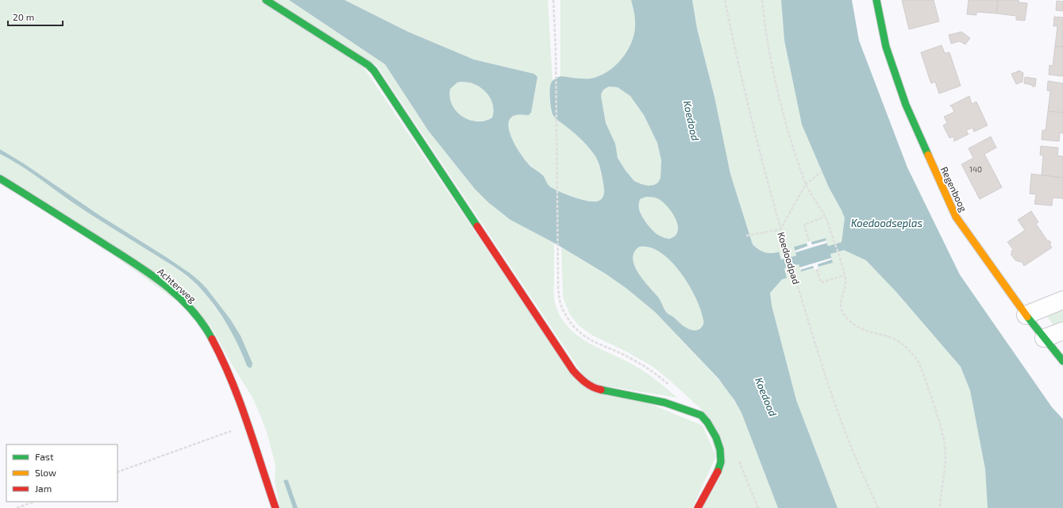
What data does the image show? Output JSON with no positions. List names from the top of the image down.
{
  "streets": {
    "street": ["Regenboog", "Achterweg"],
    "path": ["Koedoodpad"]
  },
  "water": ["Koedood", "Koedoodseplas"],
  "house_numbers": ["140"],
  "legend": ["Fast", "Slow", "Jam"],
  "scale_bar": "20 m"
}
